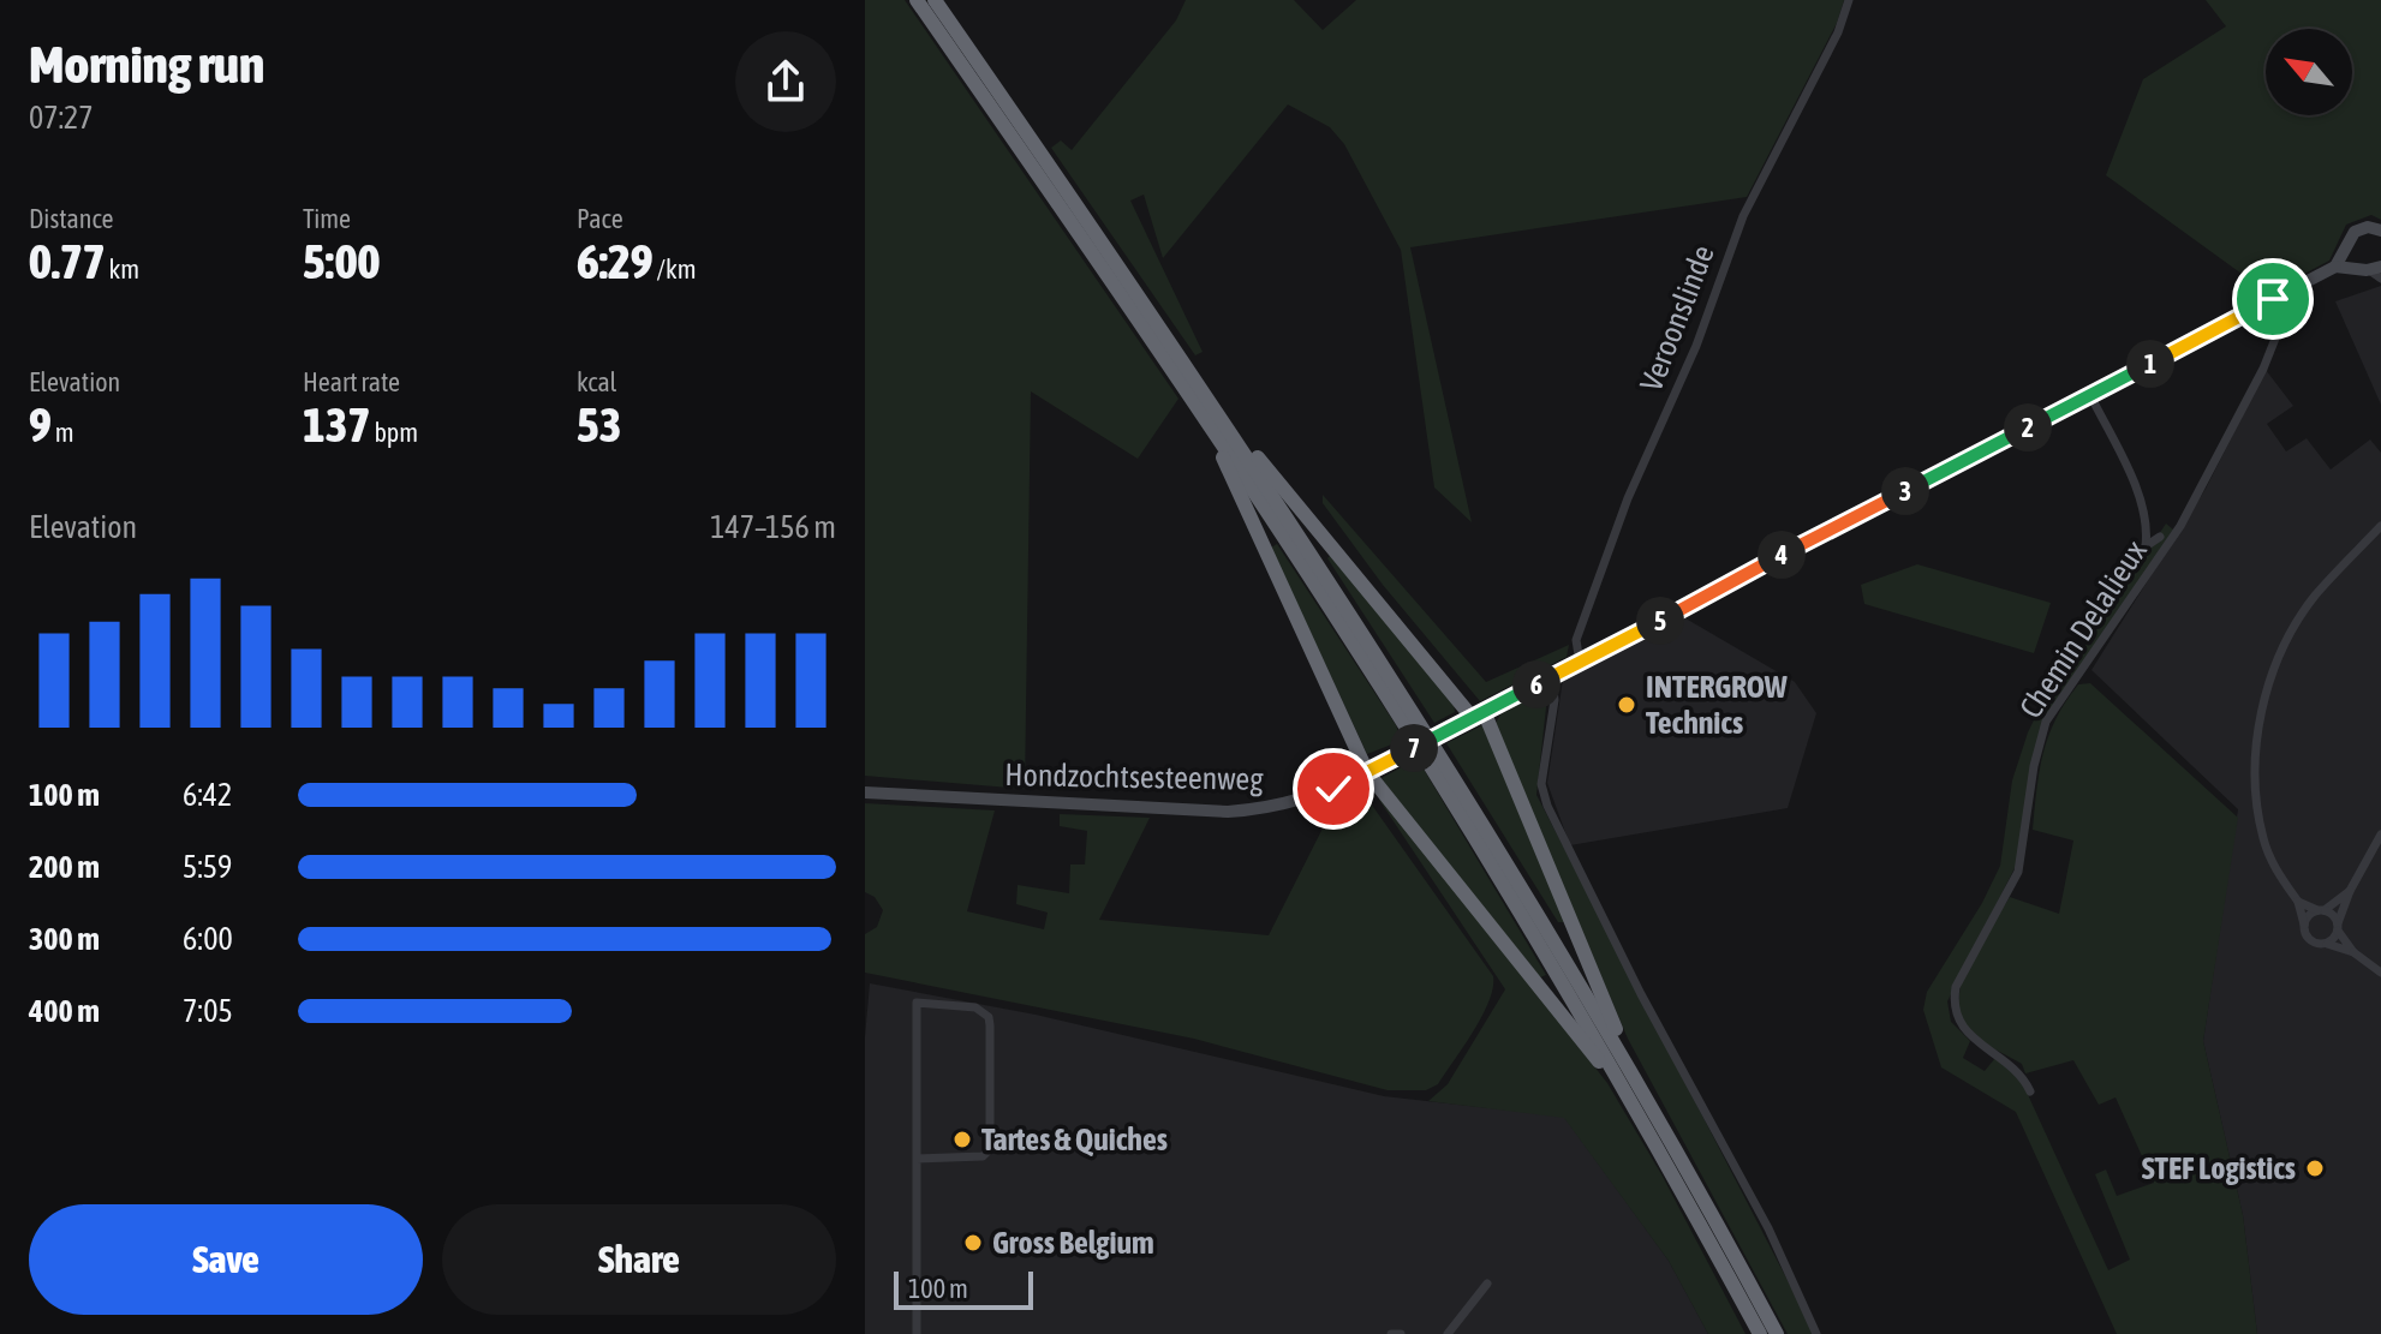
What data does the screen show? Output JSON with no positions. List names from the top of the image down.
{
  "streets": {
    "main road": ["Hondzochtsesteenweg"],
    "street": ["Veroonslinde", "Chemin Delalieux"]
  },
  "crossings": [
    ["Veroonslinde", "Hondzochtsesteenweg"],
    ["Chemin Delalieux", "Hondzochtsesteenweg"]
  ],
  "places": [
    "INTERGROW Technics",
    "Tartes & Quiches",
    "STEF Logistics",
    "Gross Belgium"
  ],
  "scale_bar": "100 m",
  "north": "top left",
  "page": {
    "heading": ["Morning run", "07:27"],
    "stats": [
      ["Distance", "0.77 km"],
      ["Time", "5:00"],
      ["Pace", "6:29 /km"],
      ["Elevation", "9 m"],
      ["Heart rate", "137 bpm"],
      ["kcal", "53"]
    ],
    "pins": [
      "1",
      "2",
      "3",
      "4",
      "5",
      "6",
      "7"
    ],
    "chart": ["Elevation", "147–156 m"],
    "list": [
      {
        "name": "100 m",
        "note": "6:42"
      },
      {
        "name": "200 m",
        "note": "5:59"
      },
      {
        "name": "300 m",
        "note": "6:00"
      },
      {
        "name": "400 m",
        "note": "7:05"
      }
    ],
    "buttons": ["Save", "Share"],
    "scale": "100 m"
  }
}
